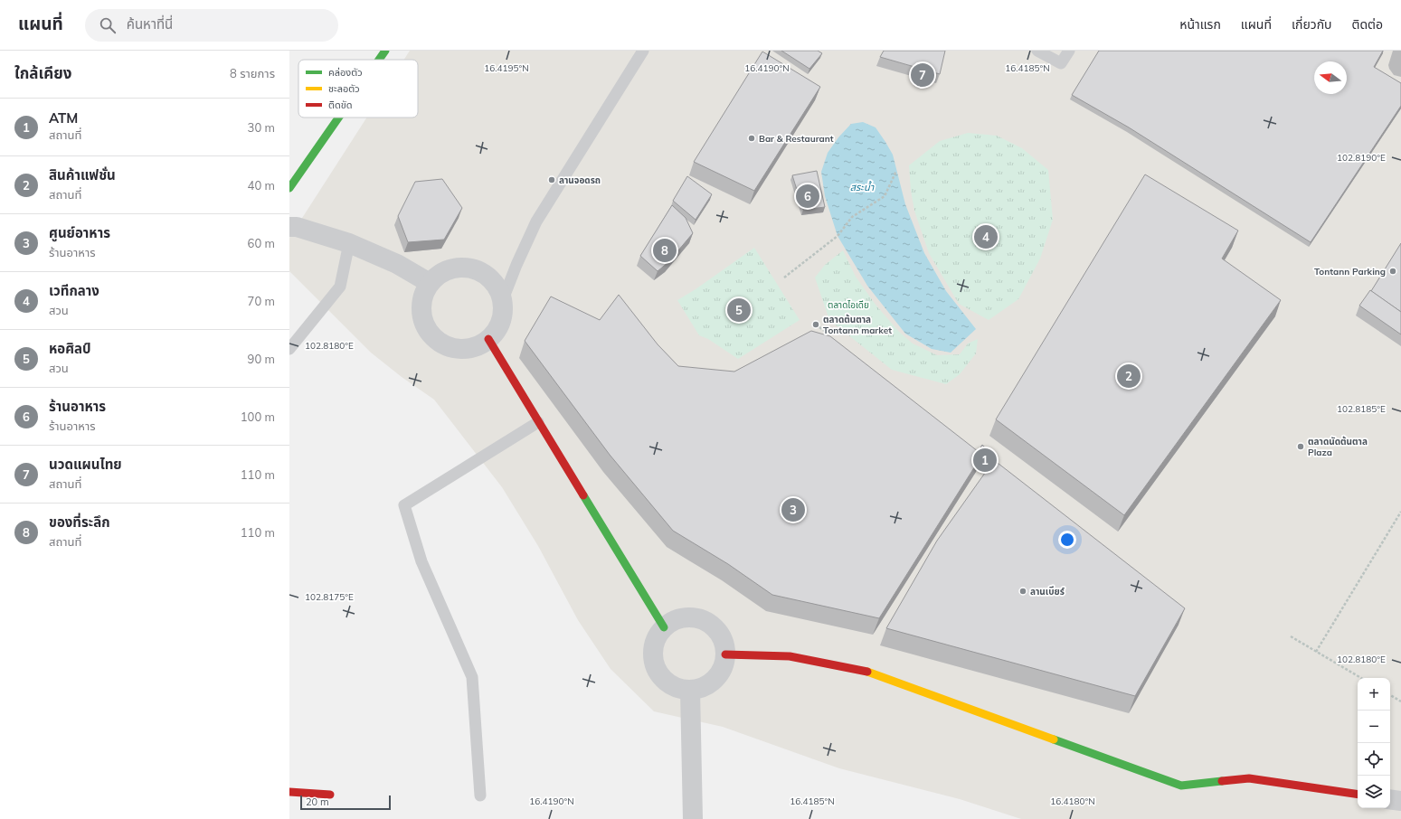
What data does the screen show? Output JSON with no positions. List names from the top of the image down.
{
  "water": ["สระน้ำ"],
  "parks": ["ตลาดไอเดีย"],
  "places": [
    "Bar & Restaurant",
    "ลานจอดรถ",
    "Tontann Parking",
    "ตลาดต้นตาล Tontann market",
    "ตลาดนัดต้นตาล Plaza",
    "ลานเบียร์"
  ],
  "legend": ["คล่องตัว", "ชะลอตัว", "ติดขัด"],
  "scale_bar": "20 m",
  "north": "left",
  "page": {
    "header": "แผนที่",
    "search": "ค้นหาที่นี่",
    "nav": [
      "หน้าแรก",
      "แผนที่",
      "เกี่ยวกับ",
      "ติดต่อ"
    ],
    "heading": ["ใกล้เคียง", "8 รายการ"],
    "pins": [
      "7",
      "6",
      "4",
      "8",
      "5",
      "2",
      "1",
      "3"
    ],
    "list": [
      {
        "mark": "1",
        "name": "ATM",
        "note": "สถานที่",
        "value": "30 m"
      },
      {
        "mark": "2",
        "name": "สินค้าแฟชั่น",
        "note": "สถานที่",
        "value": "40 m"
      },
      {
        "mark": "3",
        "name": "ศูนย์อาหาร",
        "note": "ร้านอาหาร",
        "value": "60 m"
      },
      {
        "mark": "4",
        "name": "เวทีกลาง",
        "note": "สวน",
        "value": "70 m"
      },
      {
        "mark": "5",
        "name": "หอศิลป์",
        "note": "สวน",
        "value": "90 m"
      },
      {
        "mark": "6",
        "name": "ร้านอาหาร",
        "note": "ร้านอาหาร",
        "value": "100 m"
      },
      {
        "mark": "7",
        "name": "นวดแผนไทย",
        "note": "สถานที่",
        "value": "110 m"
      },
      {
        "mark": "8",
        "name": "ของที่ระลึก",
        "note": "สถานที่",
        "value": "110 m"
      }
    ],
    "map_buttons": ["+", "−"],
    "scale": "20 m"
  },
  "coordinates": [
    "16.4195°N",
    "16.4190°N",
    "16.4185°N",
    "102.8190°E",
    "102.8180°E",
    "102.8185°E",
    "102.8175°E",
    "16.4180°N"
  ]
}
